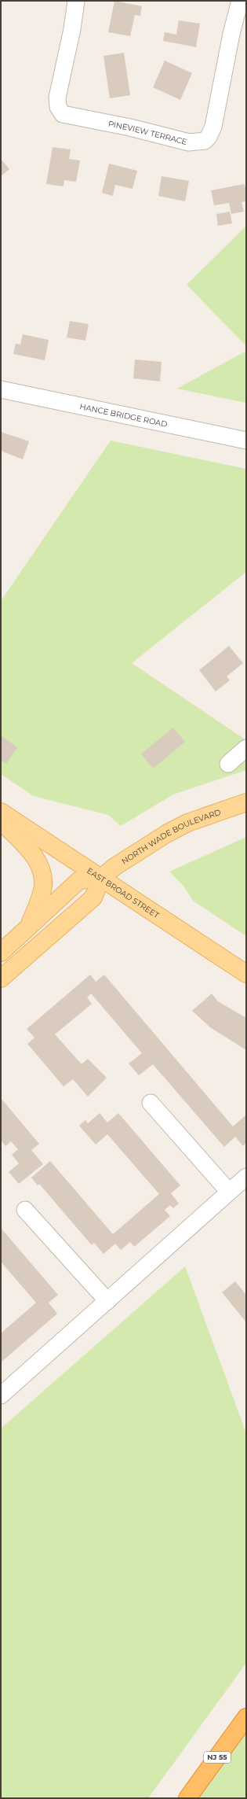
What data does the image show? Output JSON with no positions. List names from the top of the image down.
{
  "streets": {
    "highway": ["NJ 55"],
    "main road": ["NORTH WADE BOULEVARD", "EAST BROAD STREET"],
    "street": ["PINEVIEW TERRACE", "HANCE BRIDGE ROAD"]
  },
  "crossings": [
    ["NORTH WADE BOULEVARD", "EAST BROAD STREET"]
  ]
}
